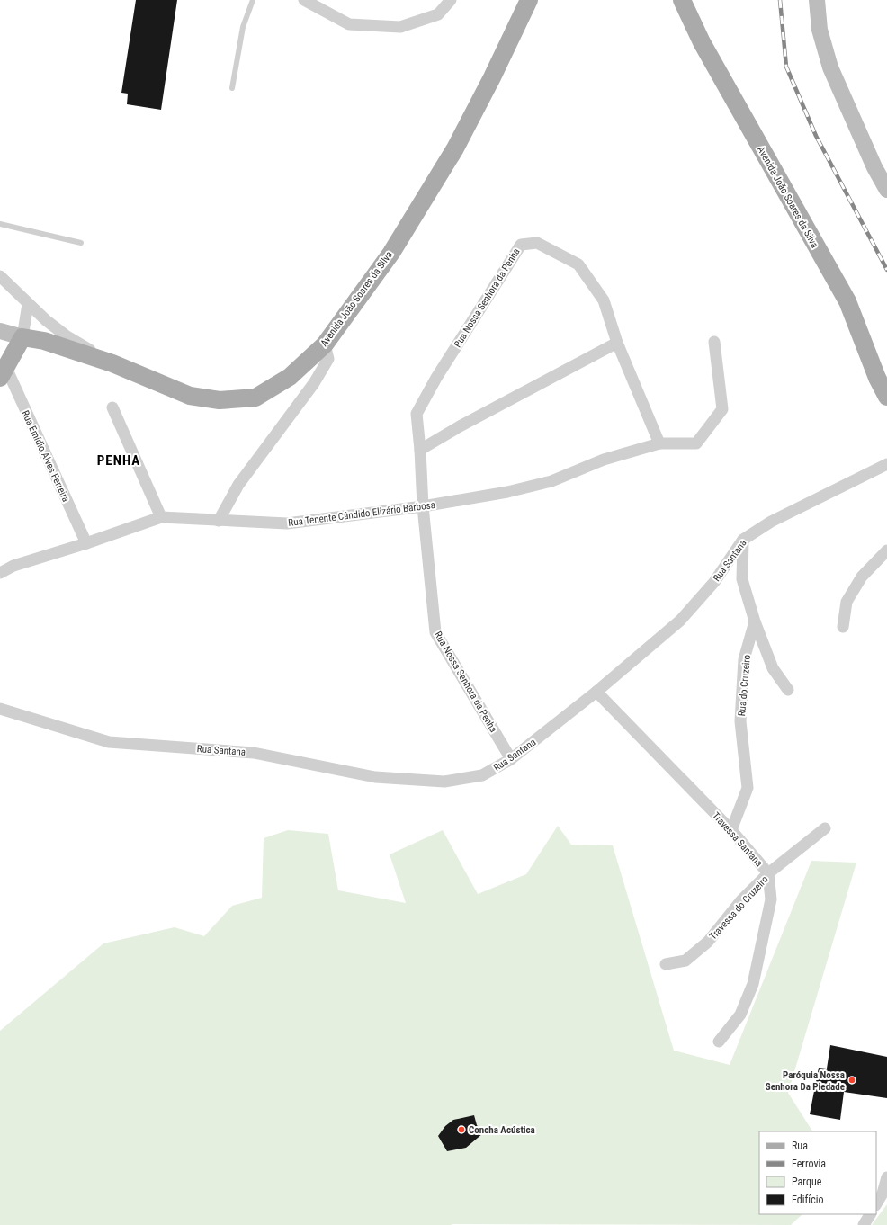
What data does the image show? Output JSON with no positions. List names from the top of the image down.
{
  "streets": {
    "main road": ["Avenida João Soares da Silva"],
    "street": [
      "Rua Nossa Senhora da Penha",
      "Rua Emídio Alves Ferreira",
      "Rua Tenente Cândido Elizário Barbosa",
      "Rua Santana",
      "Rua do Cruzeiro",
      "Travessa Santana",
      "Travessa do Cruzeiro"
    ]
  },
  "crossings": [
    ["Rua Nossa Senhora da Penha", "Rua Tenente Cândido Elizário Barbosa"],
    ["Rua Nossa Senhora da Penha", "Rua Santana"],
    ["Rua Emídio Alves Ferreira", "Rua Tenente Cândido Elizário Barbosa"],
    ["Rua Santana", "Travessa Santana"],
    ["Rua do Cruzeiro", "Travessa Santana"],
    ["Travessa Santana", "Travessa do Cruzeiro"]
  ],
  "districts": ["PENHA"],
  "places": ["Paróquia Nossa Senhora Da Piedade", "Concha Acústica"],
  "legend": [
    "Rua",
    "Ferrovia",
    "Parque",
    "Edifício"
  ]
}
